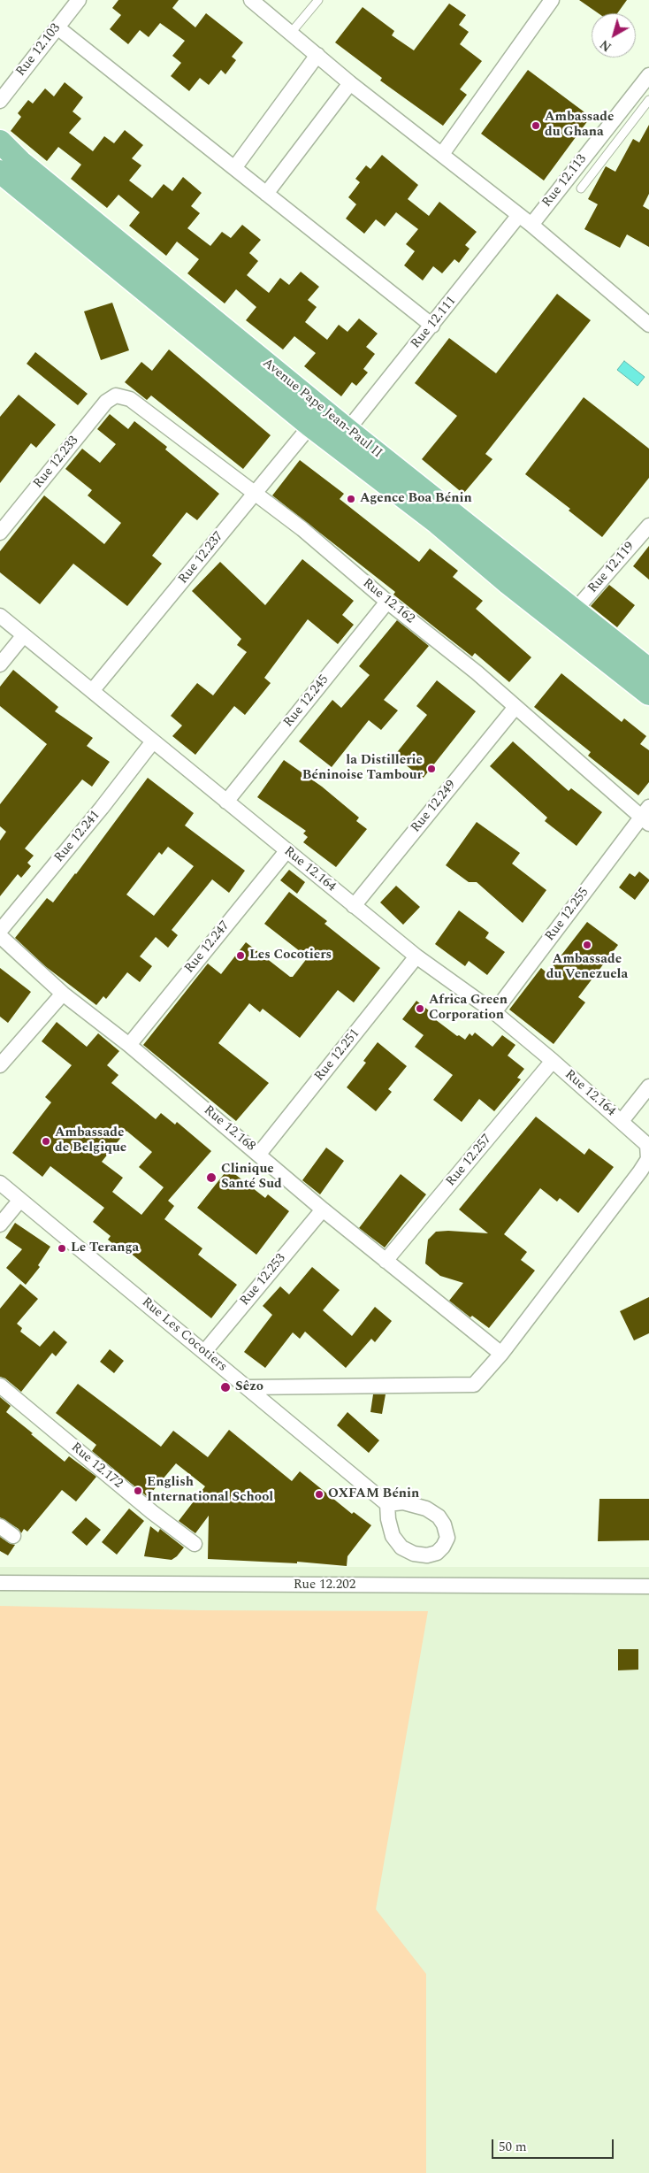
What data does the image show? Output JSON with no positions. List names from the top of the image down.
{
  "streets": {
    "main road": ["Avenue Pape Jean-Paul II"],
    "street": [
      "Rue 12.103",
      "Rue 12.113",
      "Rue 12.111",
      "Rue 12.233",
      "Rue 12.237",
      "Rue 12.119",
      "Rue 12.162",
      "Rue 12.245",
      "Rue 12.249",
      "Rue 12.241",
      "Rue 12.164",
      "Rue 12.255",
      "Rue 12.247",
      "Rue 12.251",
      "Rue 12.168",
      "Rue 12.257",
      "Rue 12.253",
      "Rue Les Cocotiers",
      "Rue 12.172",
      "Rue 12.202"
    ]
  },
  "crossings": [
    ["Rue 12.111", "Avenue Pape Jean-Paul II"],
    ["Avenue Pape Jean-Paul II", "Rue 12.237"],
    ["Avenue Pape Jean-Paul II", "Rue 12.119"],
    ["Rue 12.233", "Rue 12.162"],
    ["Rue 12.237", "Rue 12.162"],
    ["Rue 12.237", "Rue 12.164"],
    ["Rue 12.162", "Rue 12.245"],
    ["Rue 12.162", "Rue 12.249"],
    ["Rue 12.162", "Rue 12.255"],
    ["Rue 12.245", "Rue 12.164"],
    ["Rue 12.249", "Rue 12.164"],
    ["Rue 12.241", "Rue 12.164"],
    ["Rue 12.164", "Rue 12.255"],
    ["Rue 12.164", "Rue 12.247"],
    ["Rue 12.164", "Rue 12.251"],
    ["Rue 12.164", "Rue 12.168"],
    ["Rue 12.164", "Rue 12.257"],
    ["Rue 12.164", "Rue Les Cocotiers"],
    ["Rue 12.247", "Rue 12.168"],
    ["Rue 12.251", "Rue 12.168"],
    ["Rue 12.168", "Rue 12.257"],
    ["Rue 12.168", "Rue 12.253"],
    ["Rue 12.253", "Rue Les Cocotiers"]
  ],
  "places": [
    "Ambassade du Ghana",
    "Agence Boa Bénin",
    "la Distillerie Béninoise Tambour",
    "Ambassade du Venezuela",
    "Les Cocotiers",
    "Africa Green Corporation",
    "Ambassade de Belgique",
    "Clinique Santé Sud",
    "Le Teranga",
    "Sêzo",
    "English International School",
    "OXFAM Bénin"
  ],
  "scale_bar": "50 m",
  "north": "bottom left"
}
